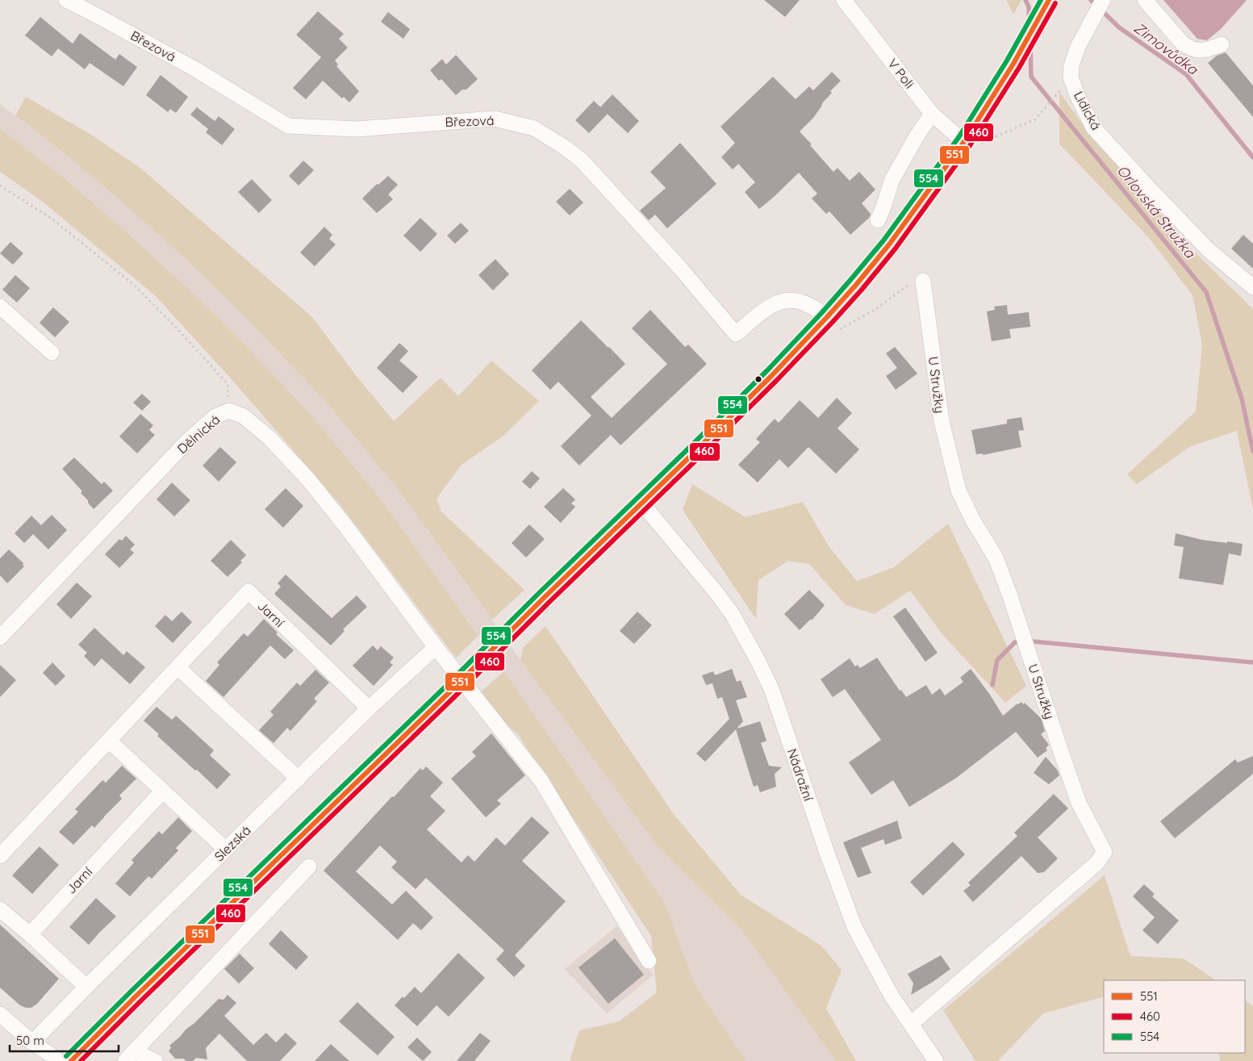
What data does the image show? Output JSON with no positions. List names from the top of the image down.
{
  "streets": {
    "street": [
      "Březová",
      "V Poli",
      "Lidická",
      "U Stružky",
      "Dělnická",
      "Jarní",
      "Nádražní",
      "Slezská"
    ]
  },
  "crossings": [
    ["U Stružky", "Nádražní"],
    ["Dělnická", "Slezská"],
    ["Jarní", "Slezská"]
  ],
  "water": ["Zimovůdka", "Orlovská Stružka"],
  "lines": ["transit line 551", "transit line 554", "transit line 460"],
  "legend": ["551", "460", "554"],
  "scale_bar": "50 m"
}
